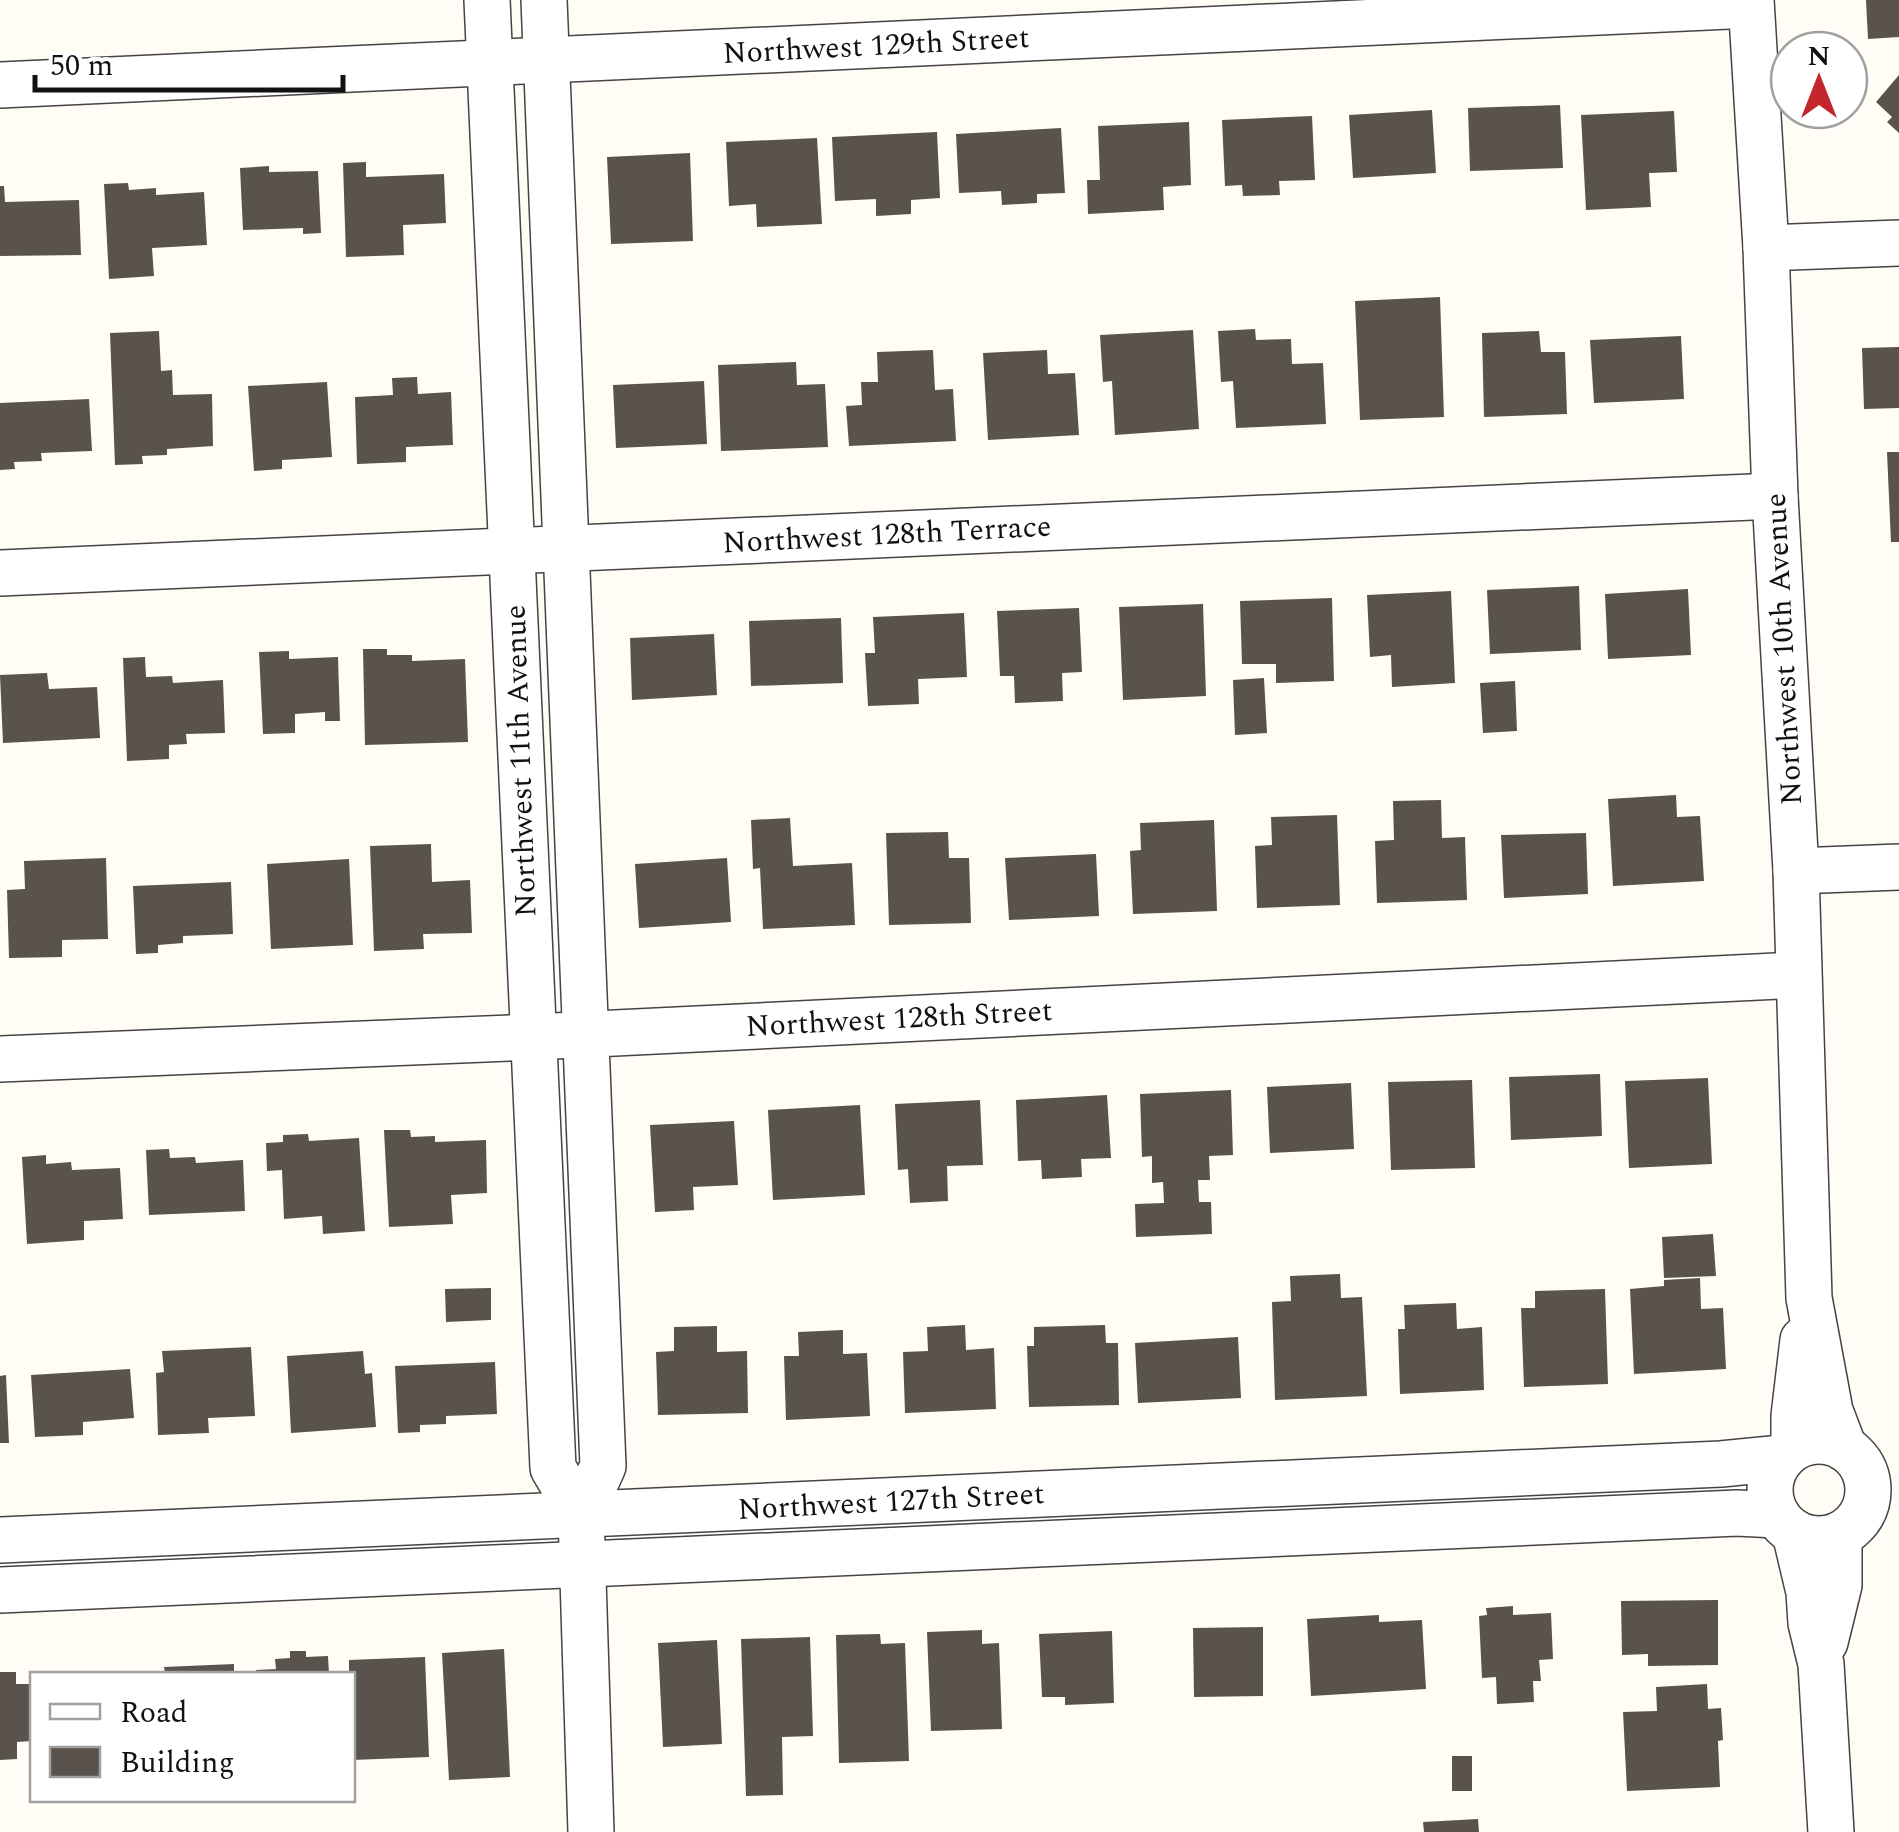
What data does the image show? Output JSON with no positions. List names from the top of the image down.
{
  "streets": {
    "street": [
      "Northwest 129th Street",
      "Northwest 128th Terrace",
      "Northwest 10th Avenue",
      "Northwest 11th Avenue",
      "Northwest 128th Street",
      "Northwest 127th Street"
    ]
  },
  "crossings": [
    ["Northwest 129th Street", "Northwest 10th Avenue"],
    ["Northwest 129th Street", "Northwest 11th Avenue"],
    ["Northwest 128th Terrace", "Northwest 10th Avenue"],
    ["Northwest 128th Terrace", "Northwest 11th Avenue"],
    ["Northwest 10th Avenue", "Northwest 128th Street"],
    ["Northwest 10th Avenue", "Northwest 127th Street"],
    ["Northwest 11th Avenue", "Northwest 128th Street"],
    ["Northwest 11th Avenue", "Northwest 127th Street"]
  ],
  "legend": ["Road", "Building"],
  "scale_bar": "50 m",
  "north": "top"
}
